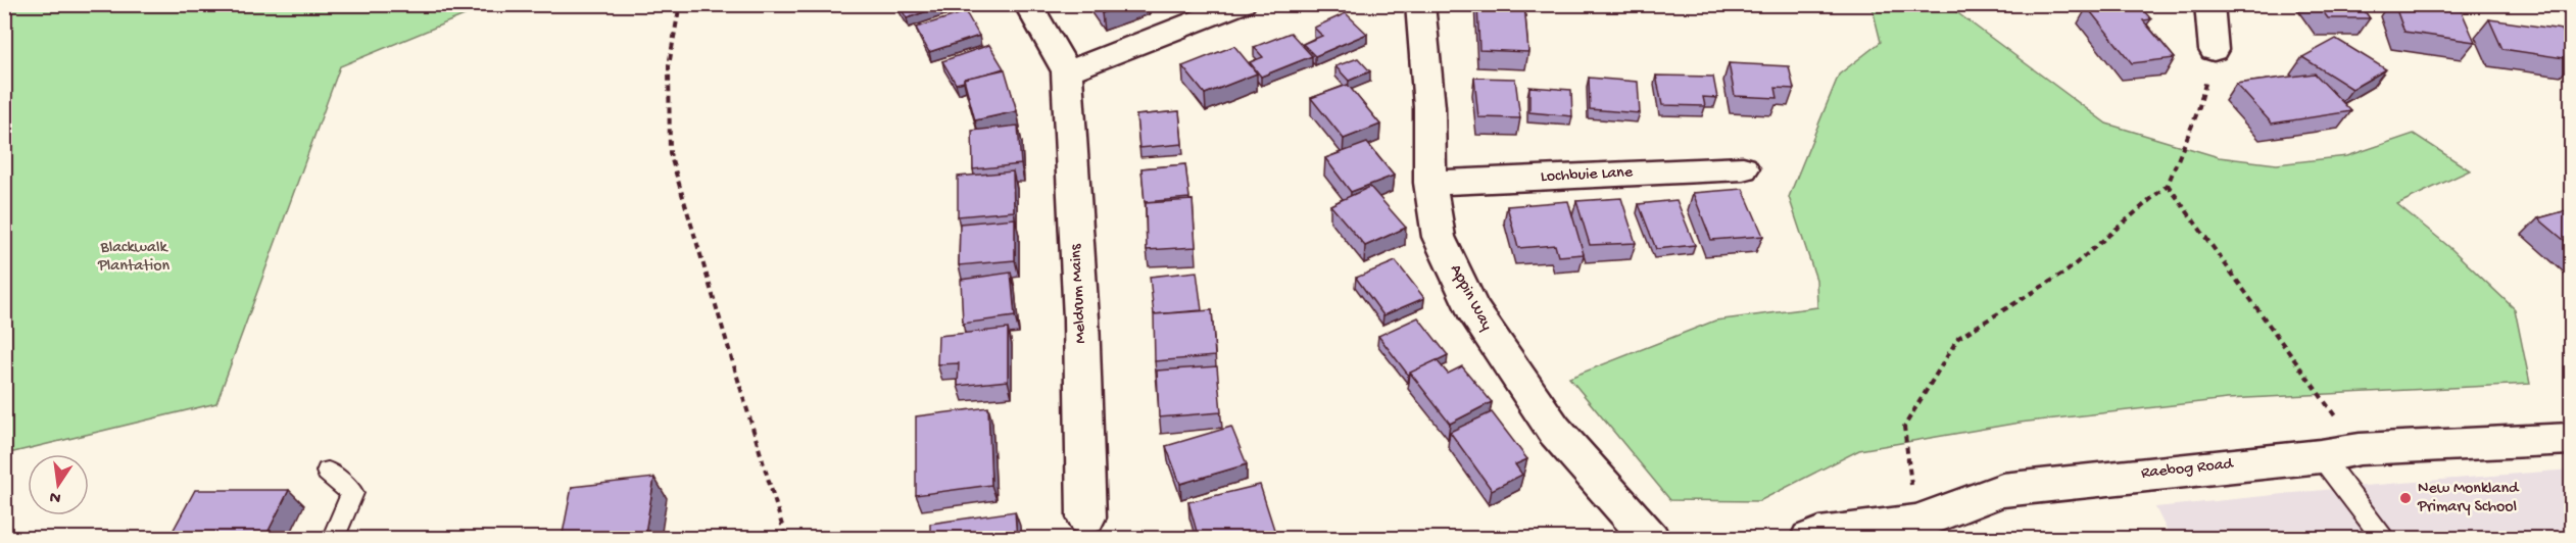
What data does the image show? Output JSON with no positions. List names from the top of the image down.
{
  "streets": {
    "street": [
      "Lochbuie Lane",
      "Meldrum Mains",
      "Appin Way",
      "Raebog Road"
    ]
  },
  "crossings": [
    ["Lochbuie Lane", "Appin Way"]
  ],
  "parks": ["Blackwalk Plantation"],
  "places": ["New Monkland Primary School"],
  "north": "bottom"
}
